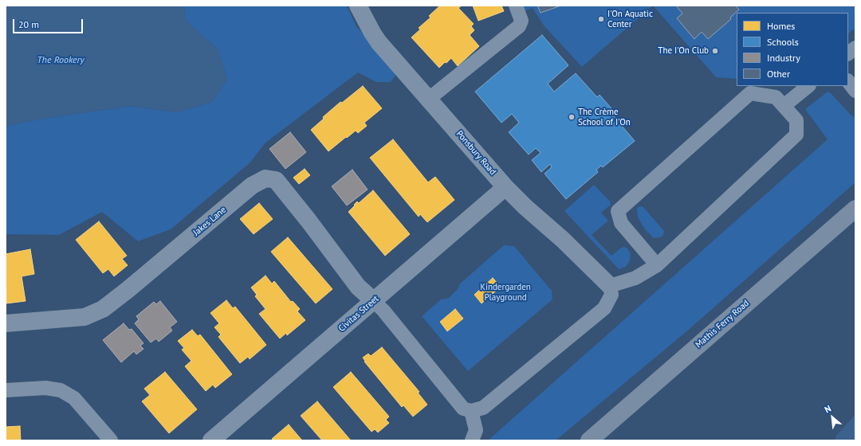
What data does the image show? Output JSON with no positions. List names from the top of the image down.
{
  "streets": {
    "main road": ["Mathis Ferry Road"],
    "street": ["Ponsbury Road", "Jakes Lane", "Civitas Street"]
  },
  "crossings": [
    ["Ponsbury Road", "Civitas Street"],
    ["Jakes Lane", "Civitas Street"]
  ],
  "water": ["The Rookery"],
  "parks": ["Kindergarden Playground"],
  "places": ["I'On Aquatic Center", "The I'On Club", "The Crème School of I'On"],
  "legend": [
    "Homes",
    "Schools",
    "Industry",
    "Other"
  ],
  "scale_bar": "20 m",
  "north": "top left"
}
